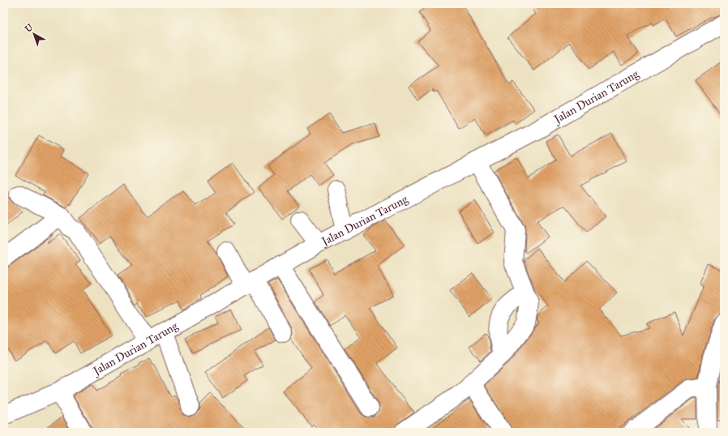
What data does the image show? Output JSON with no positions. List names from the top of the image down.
{
  "streets": {
    "street": ["Jalan Durian Tarung"]
  },
  "north": "top left"
}
